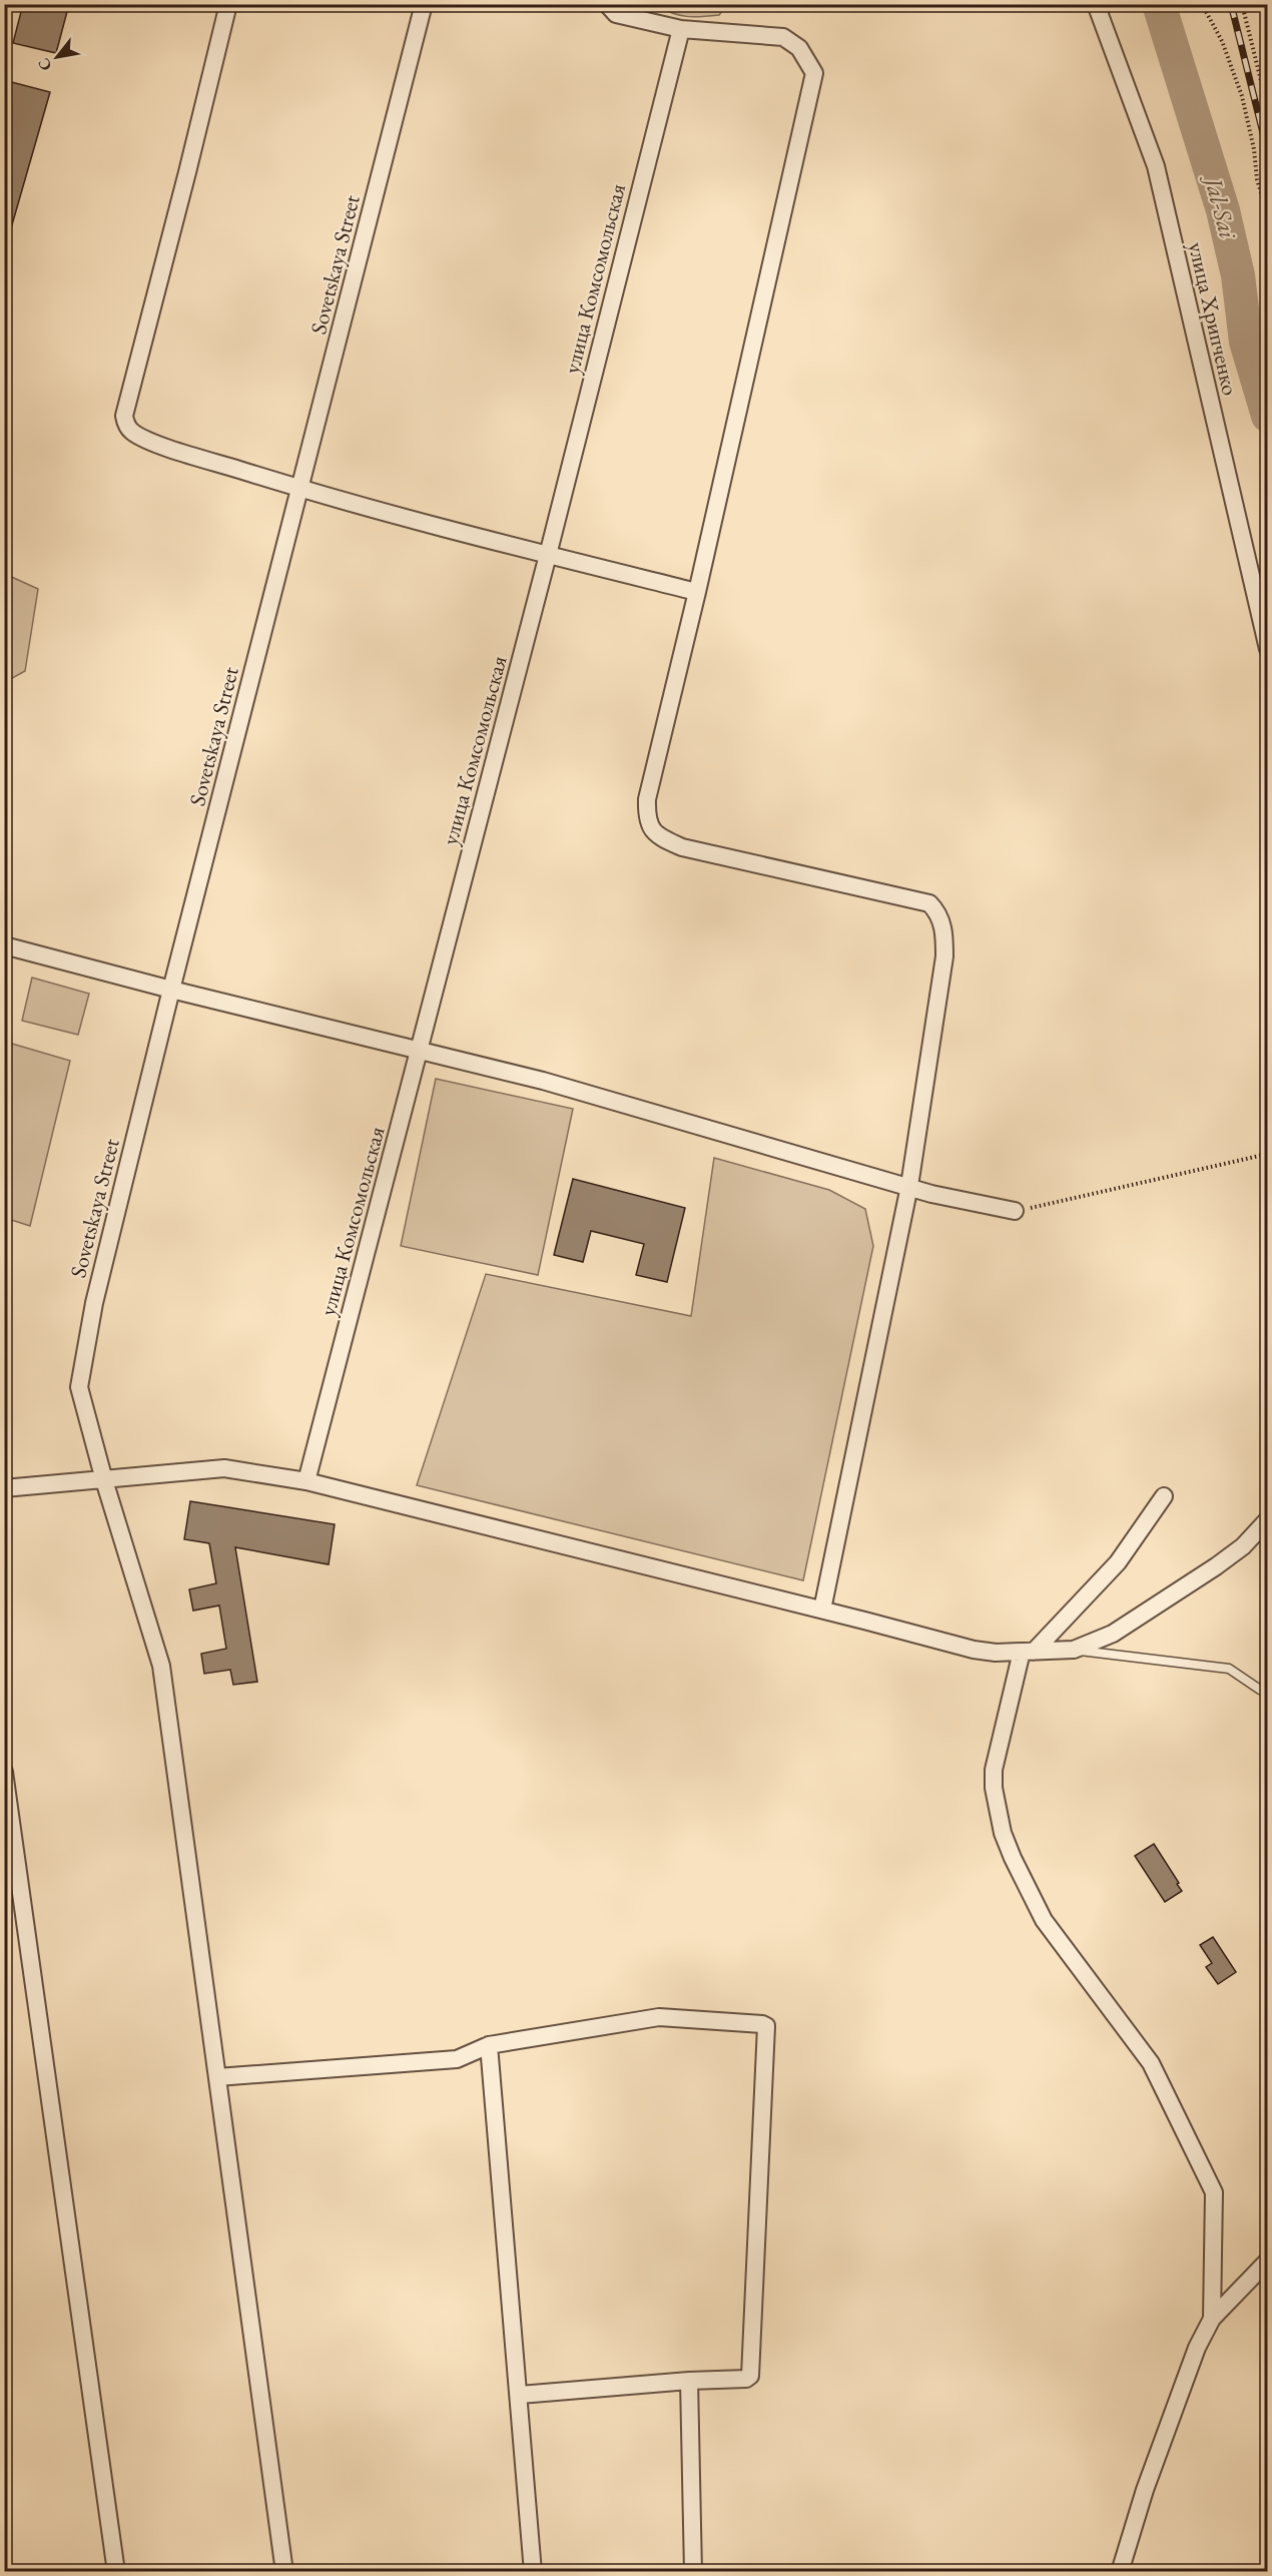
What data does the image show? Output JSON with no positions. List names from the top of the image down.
{
  "streets": {
    "street": ["Sovetskaya Street", "улица Комсомольская", "улица Хрипченко"]
  },
  "water": ["Jal-Sai"],
  "north": "bottom left"
}
